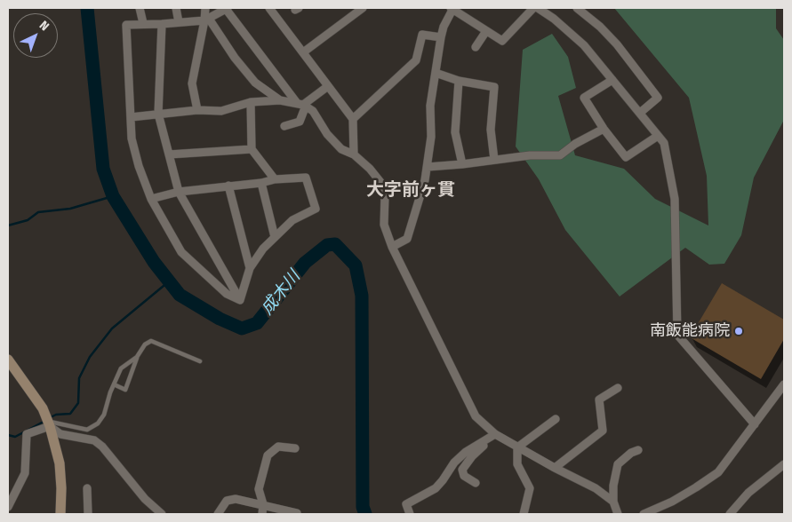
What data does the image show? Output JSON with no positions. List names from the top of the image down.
{
  "districts": ["大字前ヶ貫"],
  "water": ["成木川"],
  "places": ["南飯能病院"],
  "north": "top right"
}
